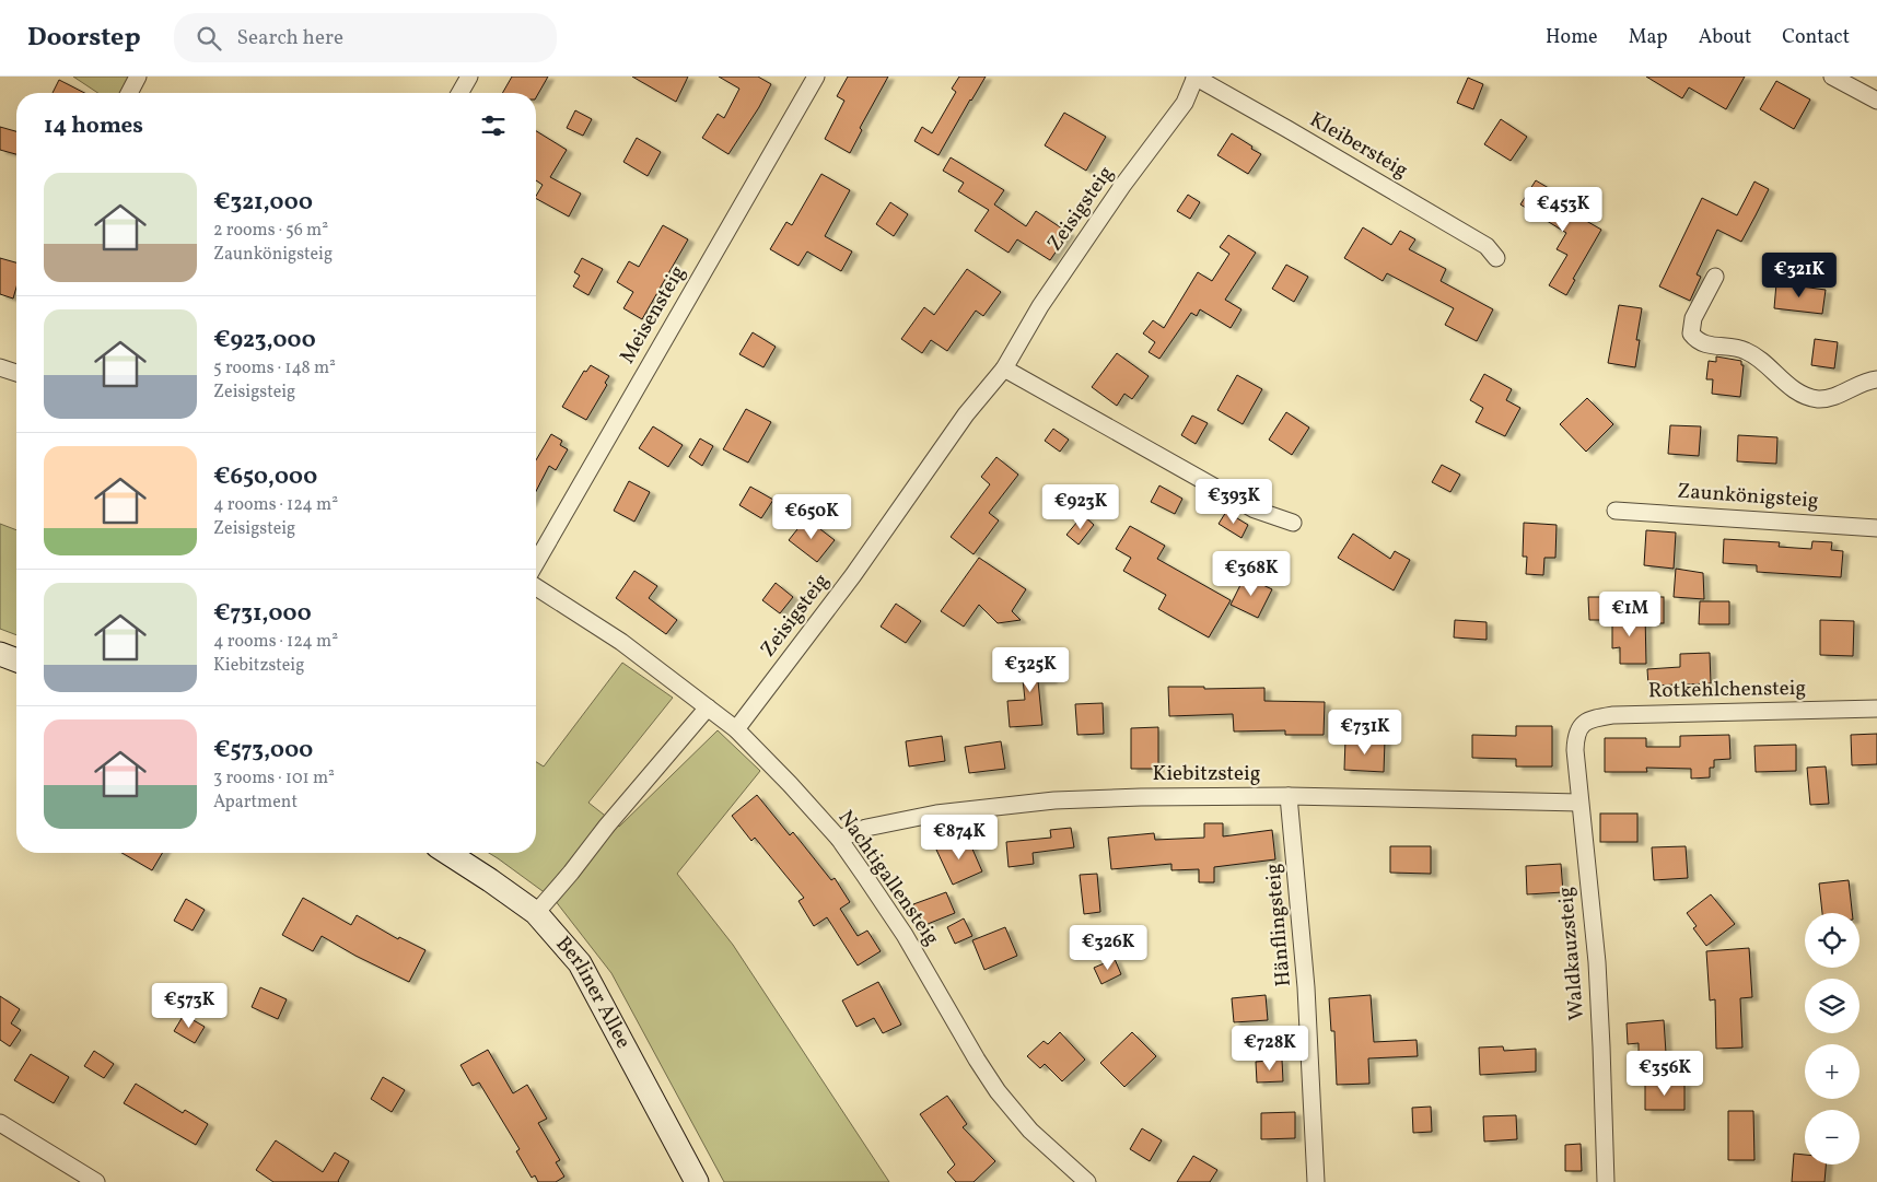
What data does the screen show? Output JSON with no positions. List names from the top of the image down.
{
  "streets": {
    "main road": ["Berliner Allee"],
    "street": [
      "Kleibersteig",
      "Zeisigsteig",
      "Meisensteig",
      "Zaunkönigsteig",
      "Rotkehlchensteig",
      "Kiebitzsteig",
      "Nachtigallensteig",
      "Hänflingsteig",
      "Waldkauzsteig"
    ]
  },
  "crossings": [
    ["Kleibersteig", "Zeisigsteig"],
    ["Zeisigsteig", "Nachtigallensteig"],
    ["Rotkehlchensteig", "Waldkauzsteig"],
    ["Kiebitzsteig", "Nachtigallensteig"],
    ["Kiebitzsteig", "Hänflingsteig"],
    ["Kiebitzsteig", "Waldkauzsteig"]
  ],
  "page": {
    "header": "Doorstep",
    "search": "Search here",
    "nav": [
      "Home",
      "Map",
      "About",
      "Contact"
    ],
    "heading": "14 homes",
    "list": [
      {
        "name": "€321,000",
        "note": "2 rooms · 56 m² · Zaunkönigsteig"
      },
      {
        "name": "€923,000",
        "note": "5 rooms · 148 m² · Zeisigsteig"
      },
      {
        "name": "€650,000",
        "note": "4 rooms · 124 m² · Zeisigsteig"
      },
      {
        "name": "€731,000",
        "note": "4 rooms · 124 m² · Kiebitzsteig"
      },
      {
        "name": "€573,000",
        "note": "3 rooms · 101 m² · Apartment"
      }
    ],
    "price": [
      "€453K",
      "€321K",
      "€393K",
      "€923K",
      "€650K",
      "€368K",
      "€1M",
      "€325K",
      "€731K",
      "€874K",
      "€326K",
      "€573K",
      "€728K",
      "€356K"
    ],
    "map_buttons": ["+", "−"]
  }
}
